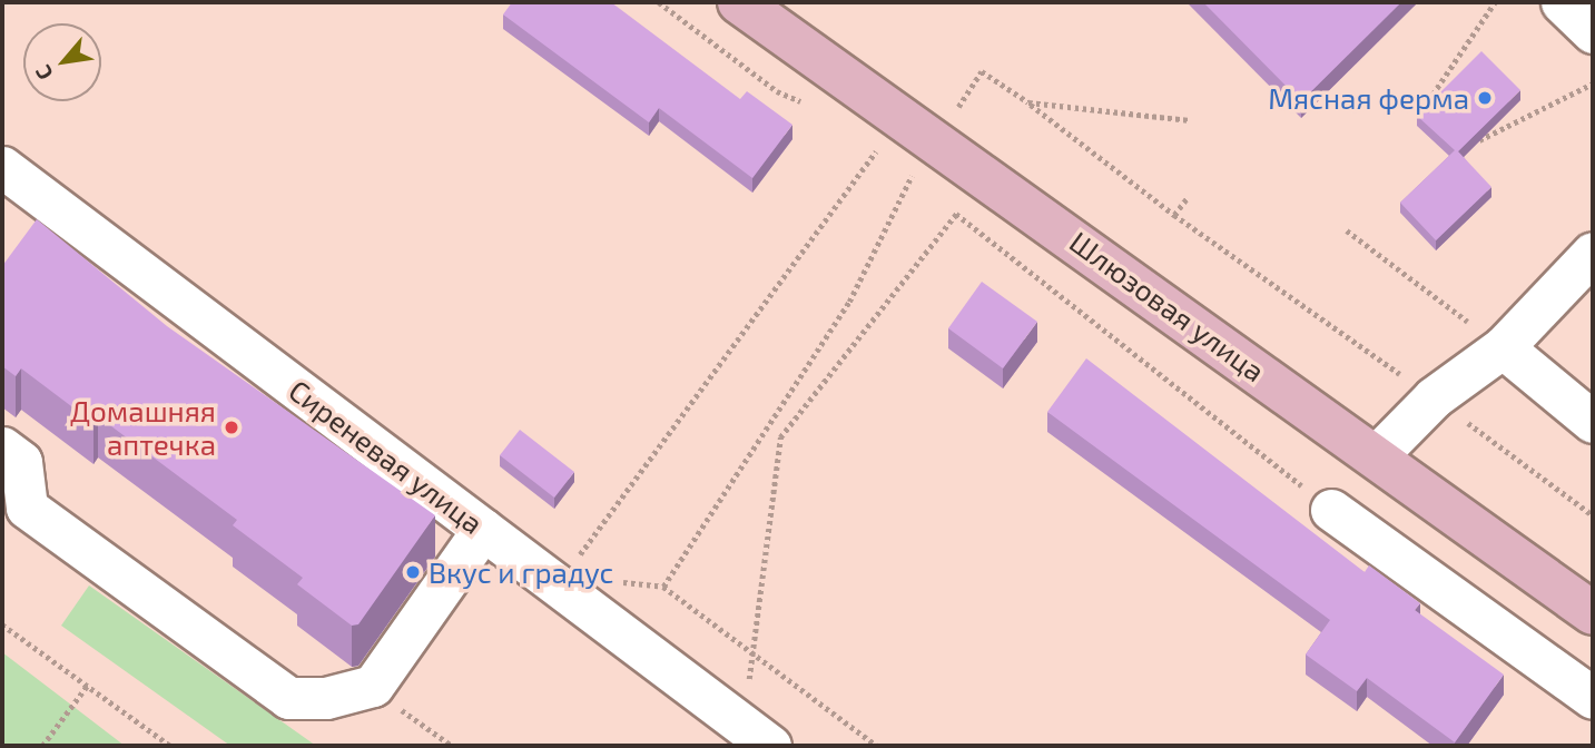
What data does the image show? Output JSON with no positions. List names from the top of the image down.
{
  "streets": {
    "main road": ["Шлюзовая улица"],
    "street": ["Сиреневая улица"]
  },
  "places": ["Мясная ферма", "Домашняя аптечка", "Вкус и градус"],
  "north": "bottom left"
}
